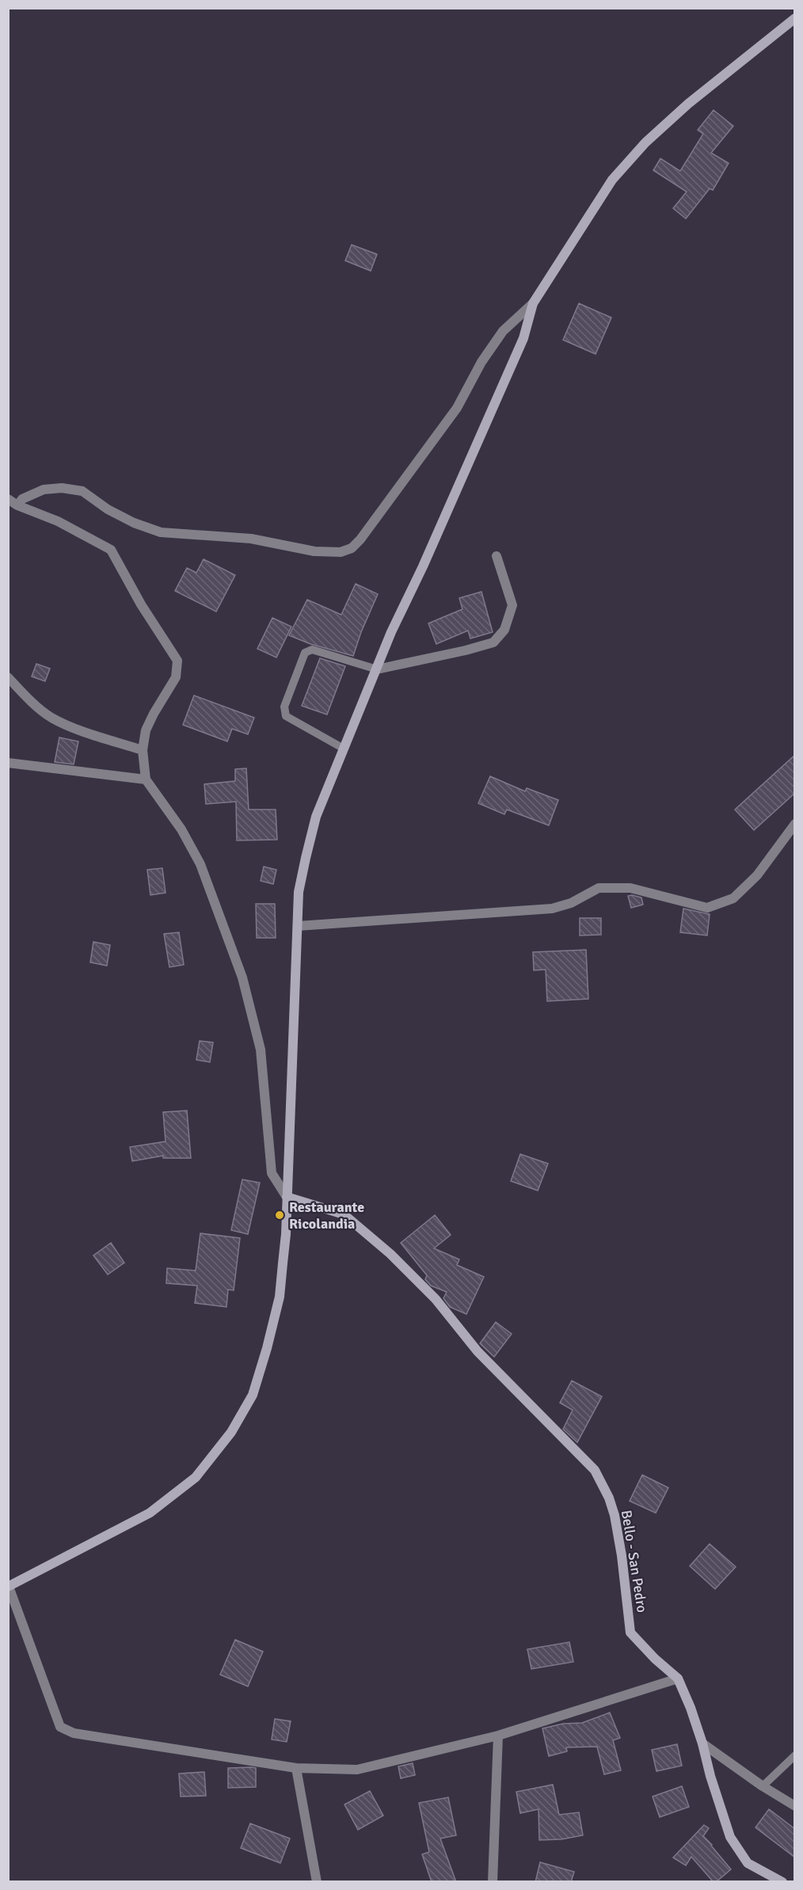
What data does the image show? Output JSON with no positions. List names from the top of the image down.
{
  "streets": {
    "main road": ["Bello - San Pedro"]
  },
  "places": ["Restaurante Ricolandia"]
}
